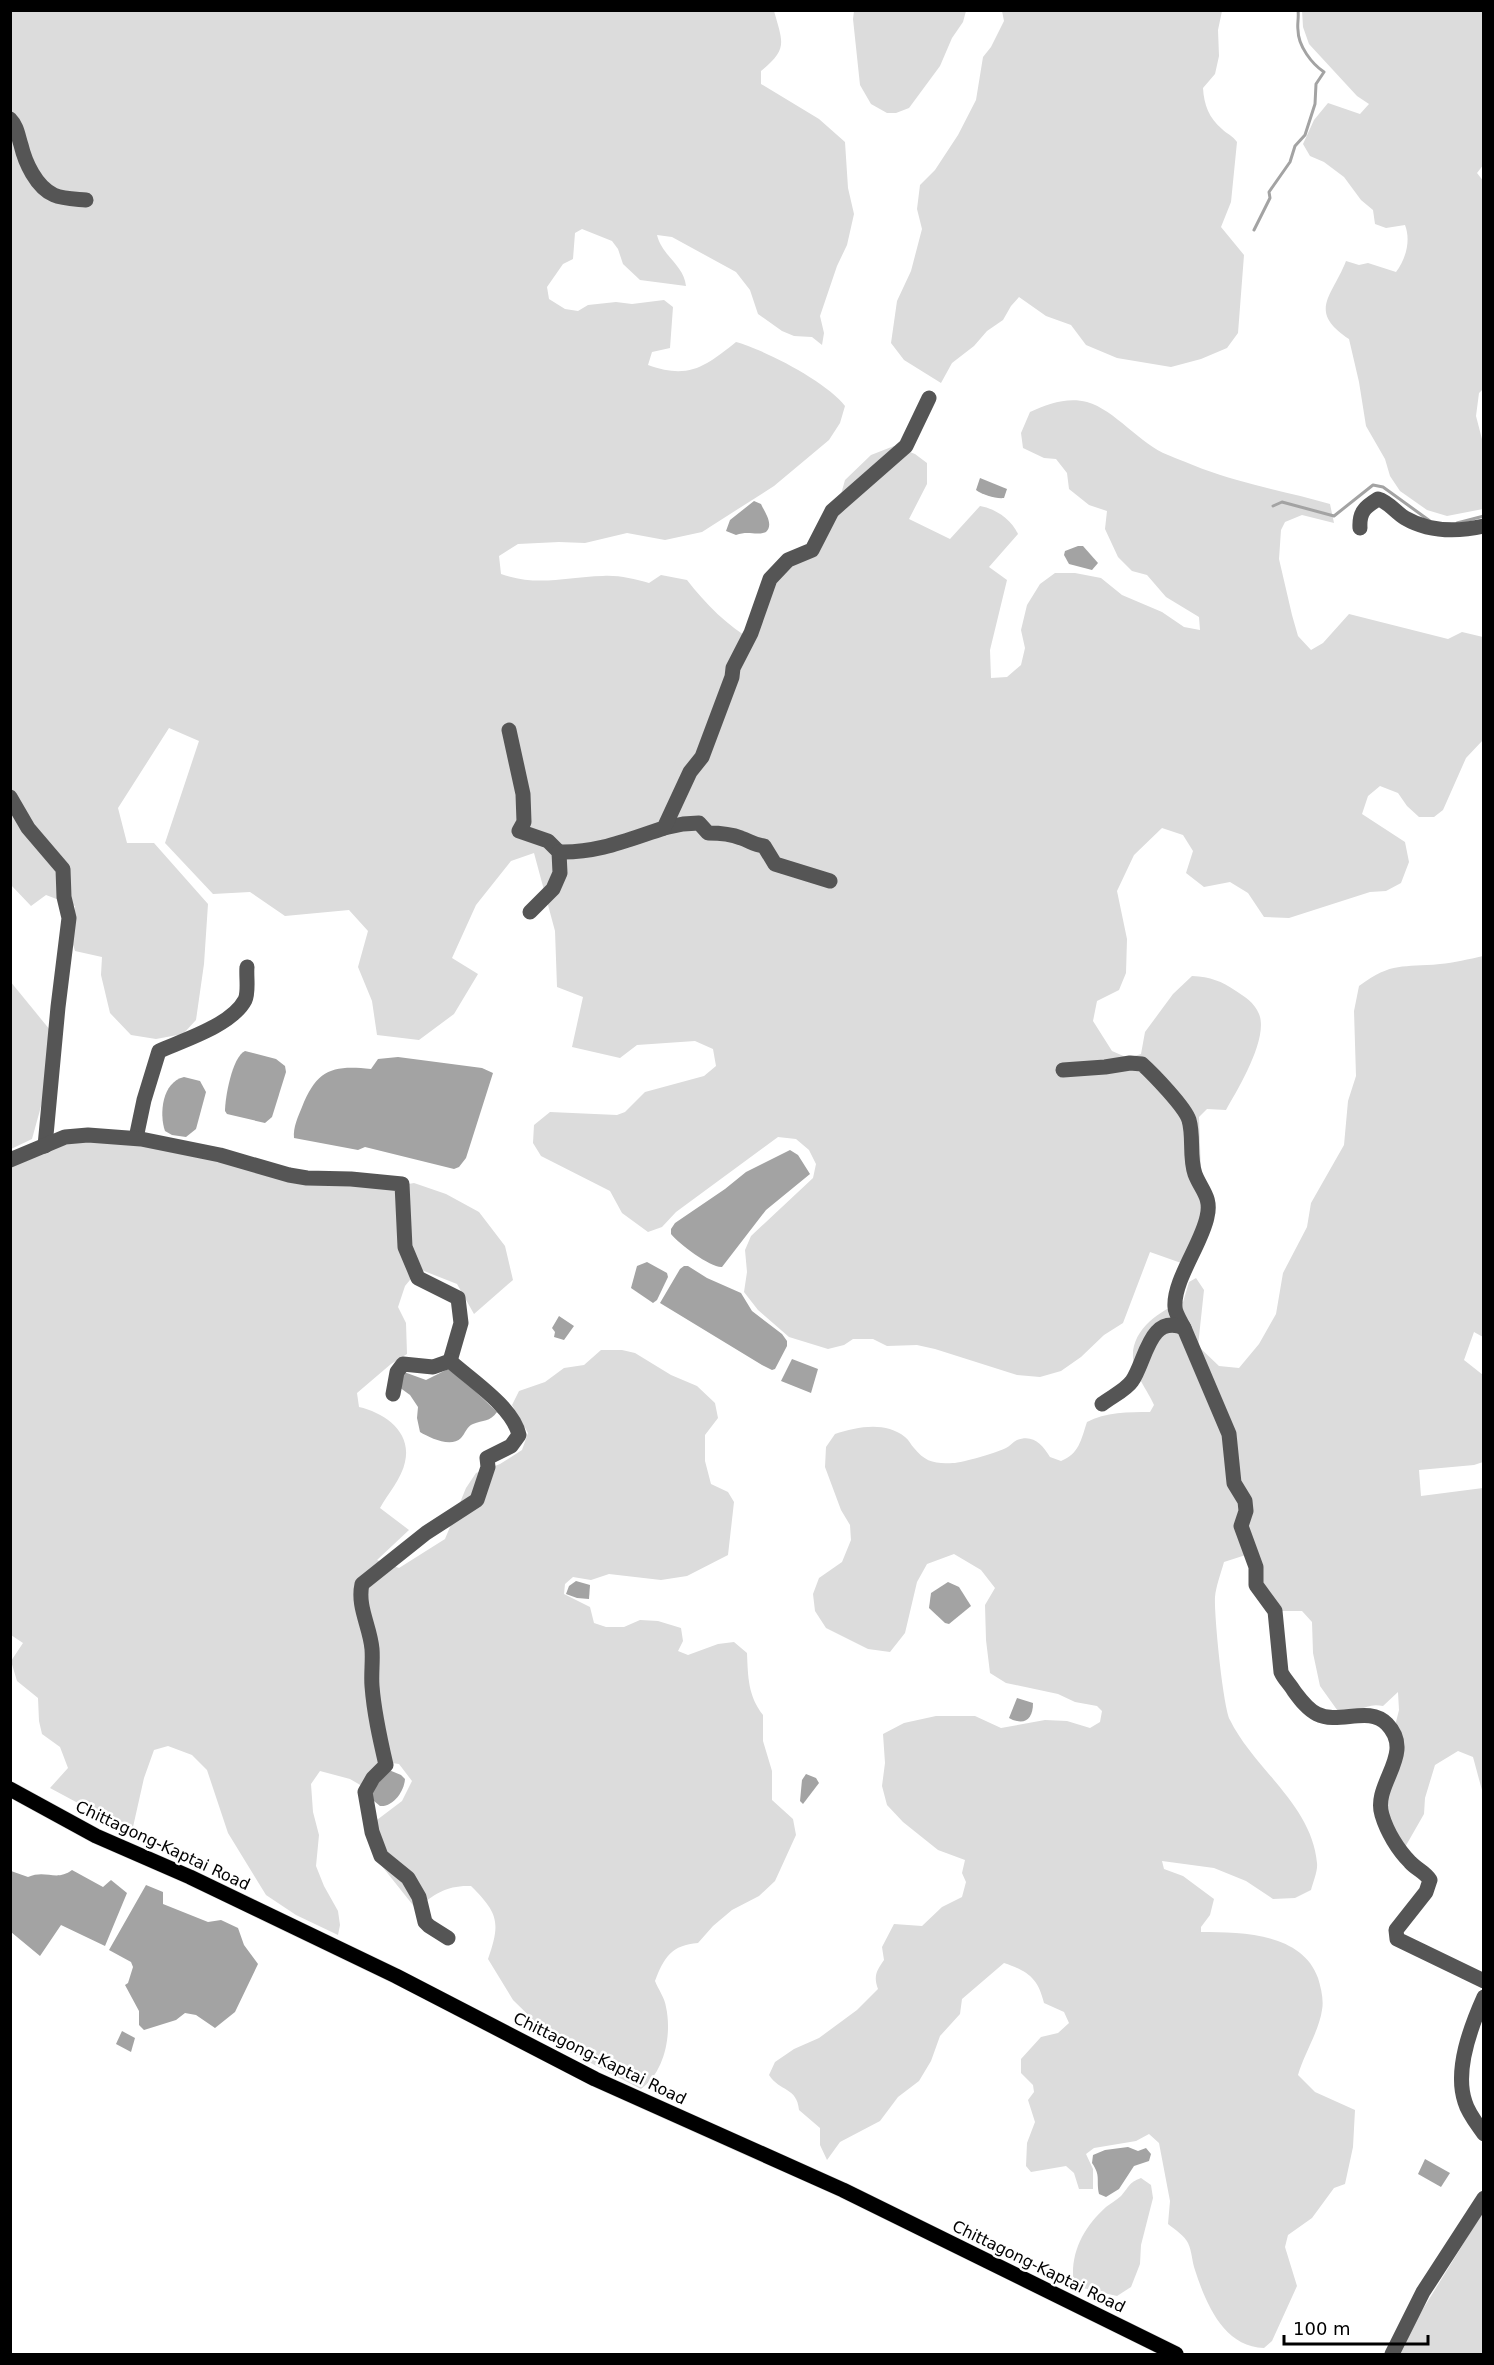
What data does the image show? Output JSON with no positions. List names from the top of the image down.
{
  "streets": {
    "main road": ["Chittagong-Kaptai Road"]
  },
  "scale_bar": "100 m"
}
